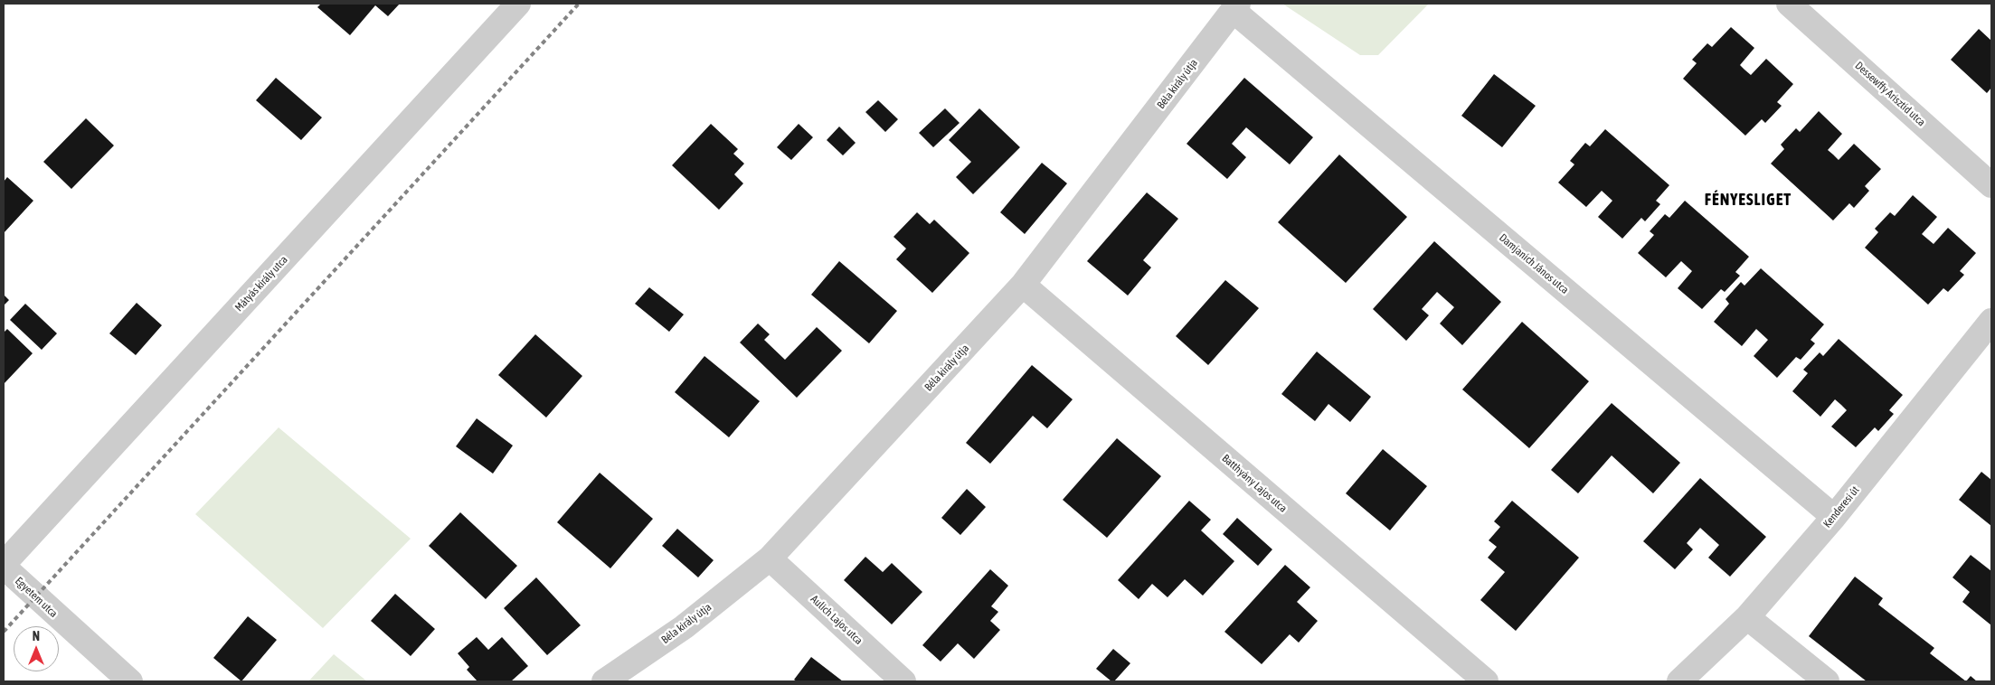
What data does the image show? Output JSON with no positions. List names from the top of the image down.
{
  "streets": {
    "street": [
      "Béla király útja",
      "Dessewffy Arisztid utca",
      "Damjanich János utca",
      "Mátyás király utca",
      "Batthyány Lajos utca",
      "Kenderesi út",
      "Egyetem utca",
      "Aulich Lajos utca"
    ]
  },
  "crossings": [
    ["Béla király útja", "Damjanich János utca"],
    ["Béla király útja", "Batthyány Lajos utca"],
    ["Béla király útja", "Aulich Lajos utca"],
    ["Damjanich János utca", "Kenderesi út"],
    ["Mátyás király utca", "Egyetem utca"]
  ],
  "districts": ["FÉNYESLIGET"],
  "north": "top"
}
